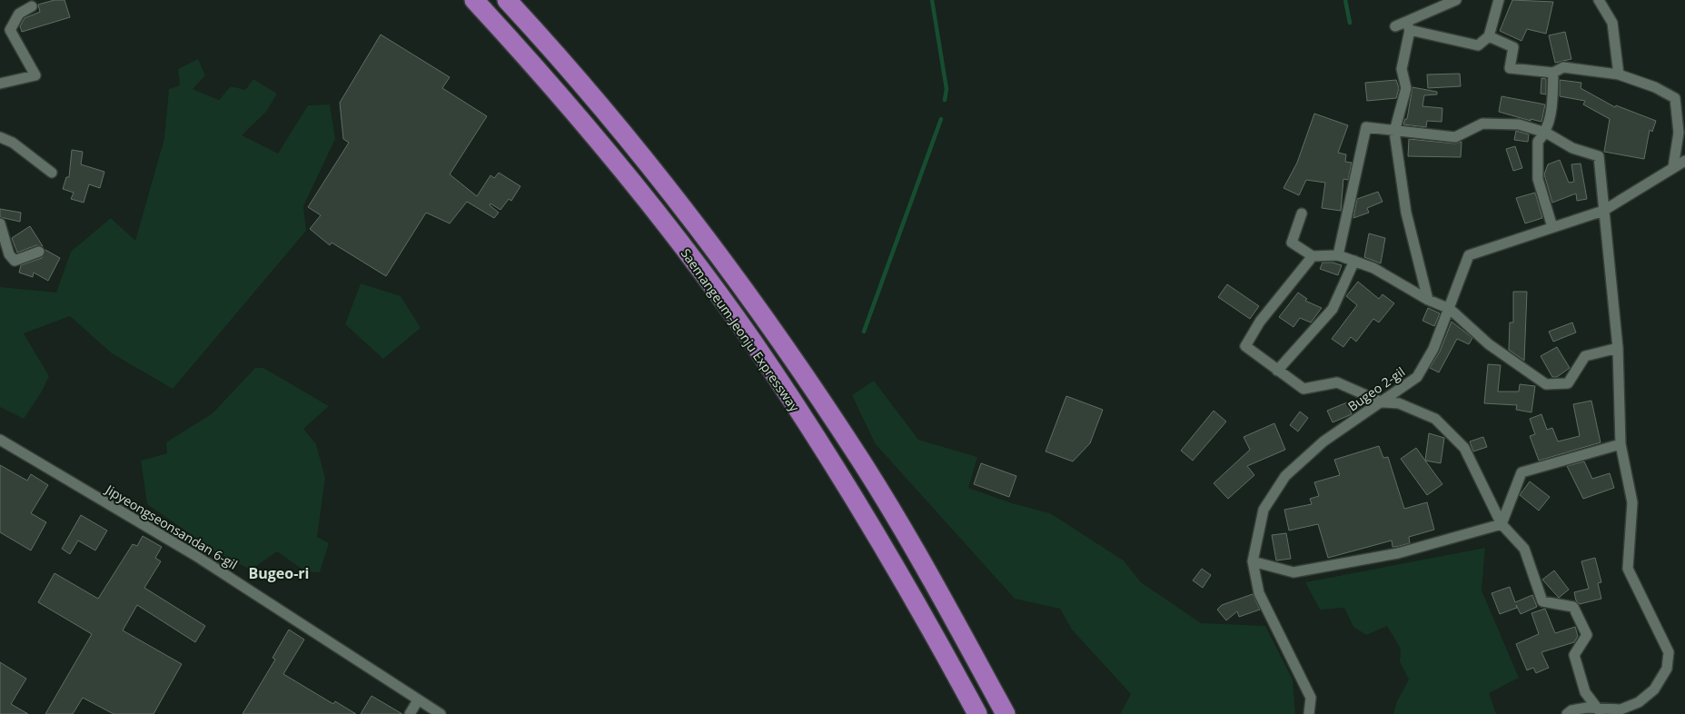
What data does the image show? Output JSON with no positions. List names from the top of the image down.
{
  "streets": {
    "highway": ["Saemangeum-Jeonju Expressway"],
    "street": ["Bugeo 2-gil", "Jipyeongseonsandan 6-gil"]
  },
  "districts": ["Bugeo-ri"]
}
